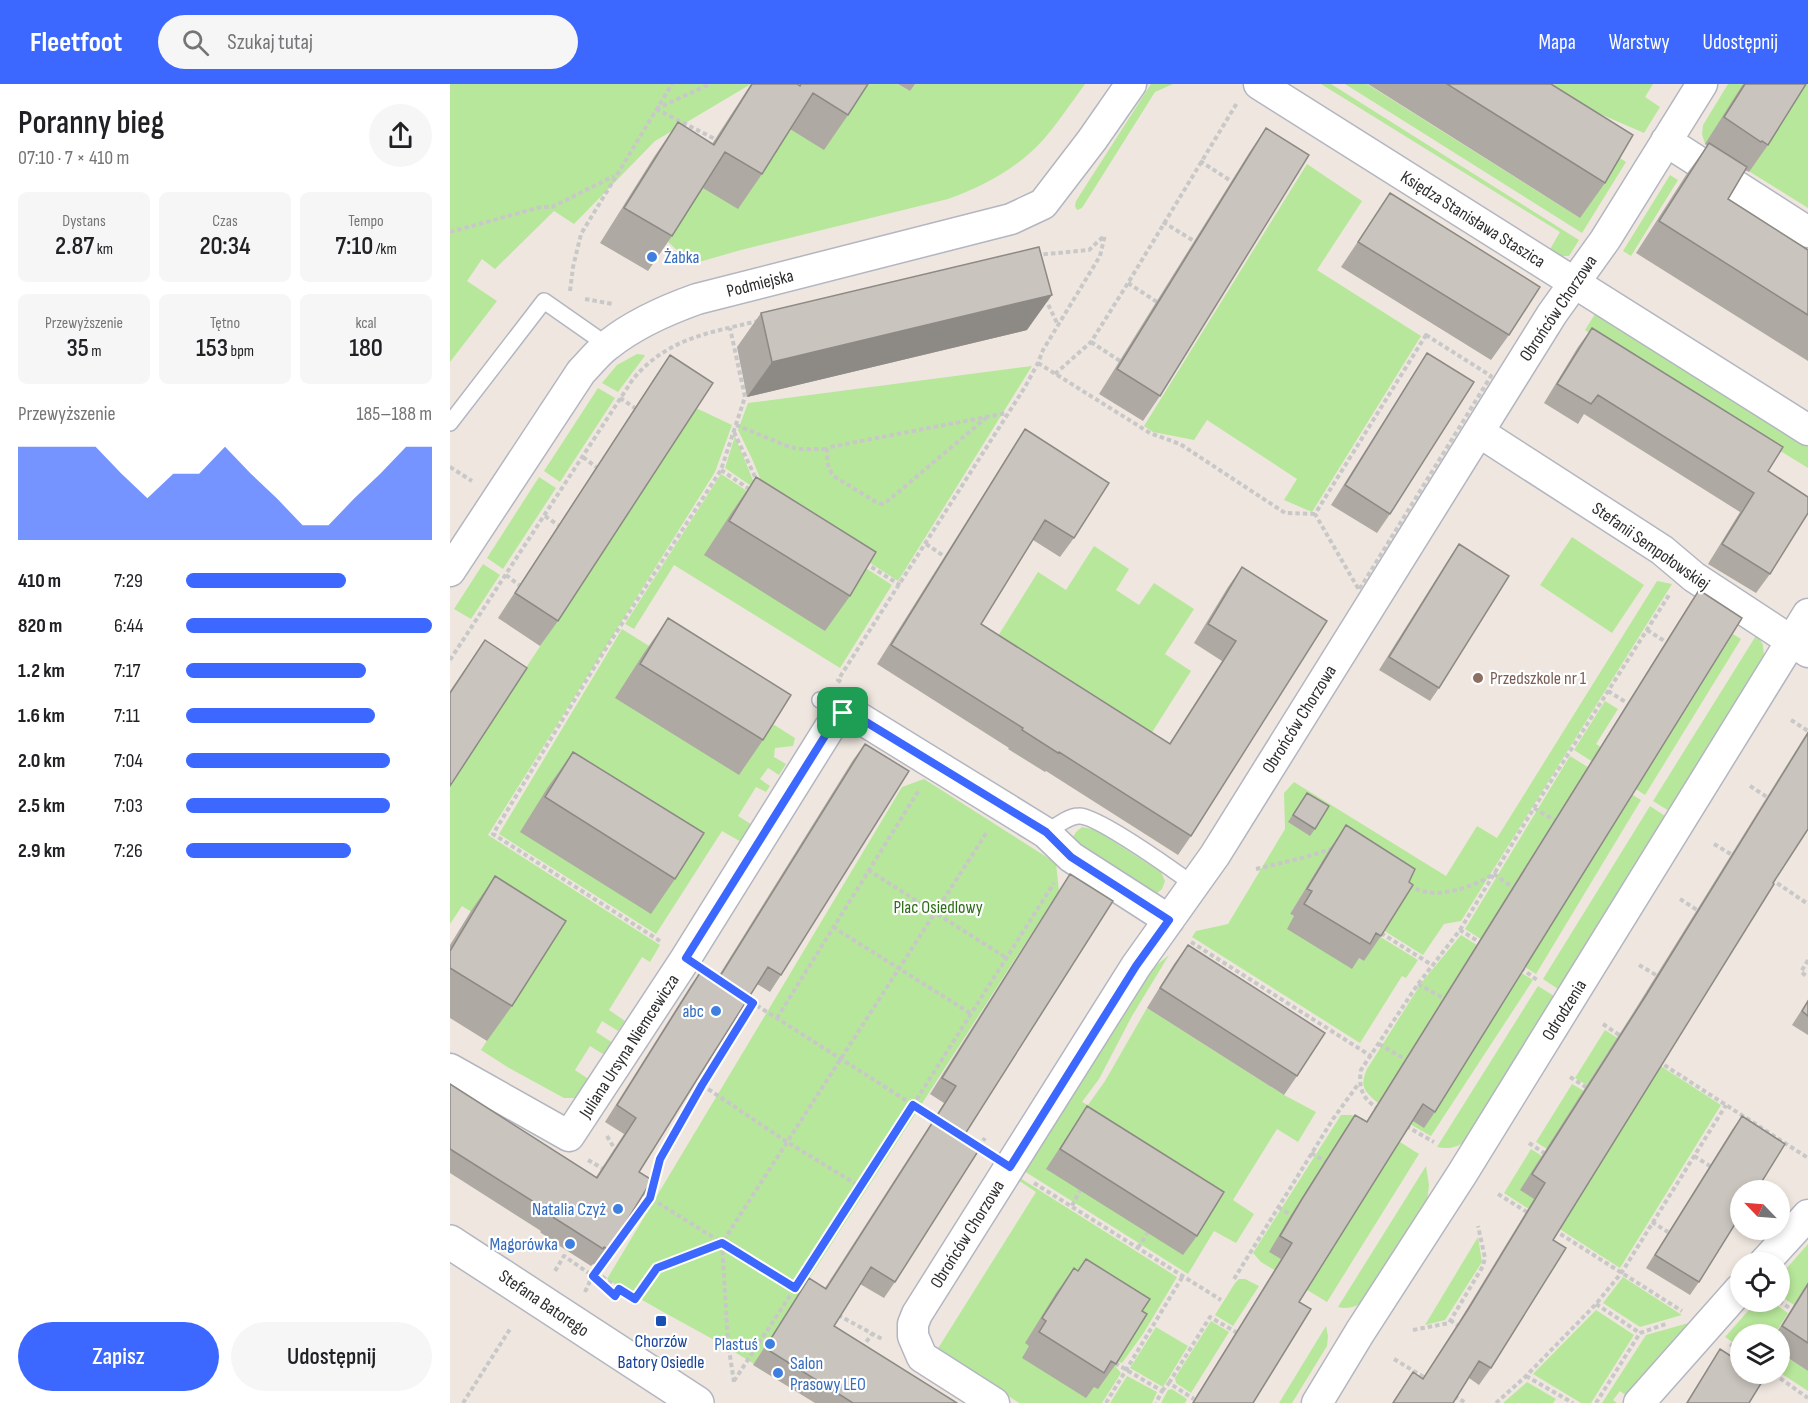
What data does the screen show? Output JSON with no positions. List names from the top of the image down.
{
  "streets": {
    "street": [
      "Księdza Stanisława Staszica",
      "Podmiejska",
      "Obrońców Chorzowa",
      "Stefanii Sempołowskiej",
      "Odrodzenia",
      "Juliana Ursyna Niemcewicza",
      "Stefana Batorego"
    ]
  },
  "crossings": [
    ["Księdza Stanisława Staszica", "Obrońców Chorzowa"],
    ["Obrońców Chorzowa", "Stefanii Sempołowskiej"],
    ["Stefanii Sempołowskiej", "Odrodzenia"]
  ],
  "parks": ["Plac Osiedlowy"],
  "places": {
    "other": [
      "Żabka",
      "Przedszkole nr 1",
      "abc",
      "Natalia Czyż",
      "Magorówka",
      "Plastuś",
      "Salon Prasowy LEO"
    ],
    "transit": ["Chorzów Batory Osiedle"]
  },
  "north": "top left",
  "page": {
    "header": "Fleetfoot",
    "search": "Szukaj tutaj",
    "nav": ["Mapa", "Warstwy", "Udostępnij"],
    "heading": ["Poranny bieg", "07:10 · 7 × 410 m"],
    "stats": [
      ["Dystans", "2.87 km"],
      ["Czas", "20:34"],
      ["Tempo", "7:10 /km"],
      ["Przewyższenie", "35 m"],
      ["Tętno", "153 bpm"],
      ["kcal", "180"]
    ],
    "chart": ["Przewyższenie", "185–188 m"],
    "list": [
      {
        "name": "410 m",
        "note": "7:29"
      },
      {
        "name": "820 m",
        "note": "6:44"
      },
      {
        "name": "1.2 km",
        "note": "7:17"
      },
      {
        "name": "1.6 km",
        "note": "7:11"
      },
      {
        "name": "2.0 km",
        "note": "7:04"
      },
      {
        "name": "2.5 km",
        "note": "7:03"
      },
      {
        "name": "2.9 km",
        "note": "7:26"
      }
    ],
    "buttons": ["Zapisz", "Udostępnij"]
  }
}
